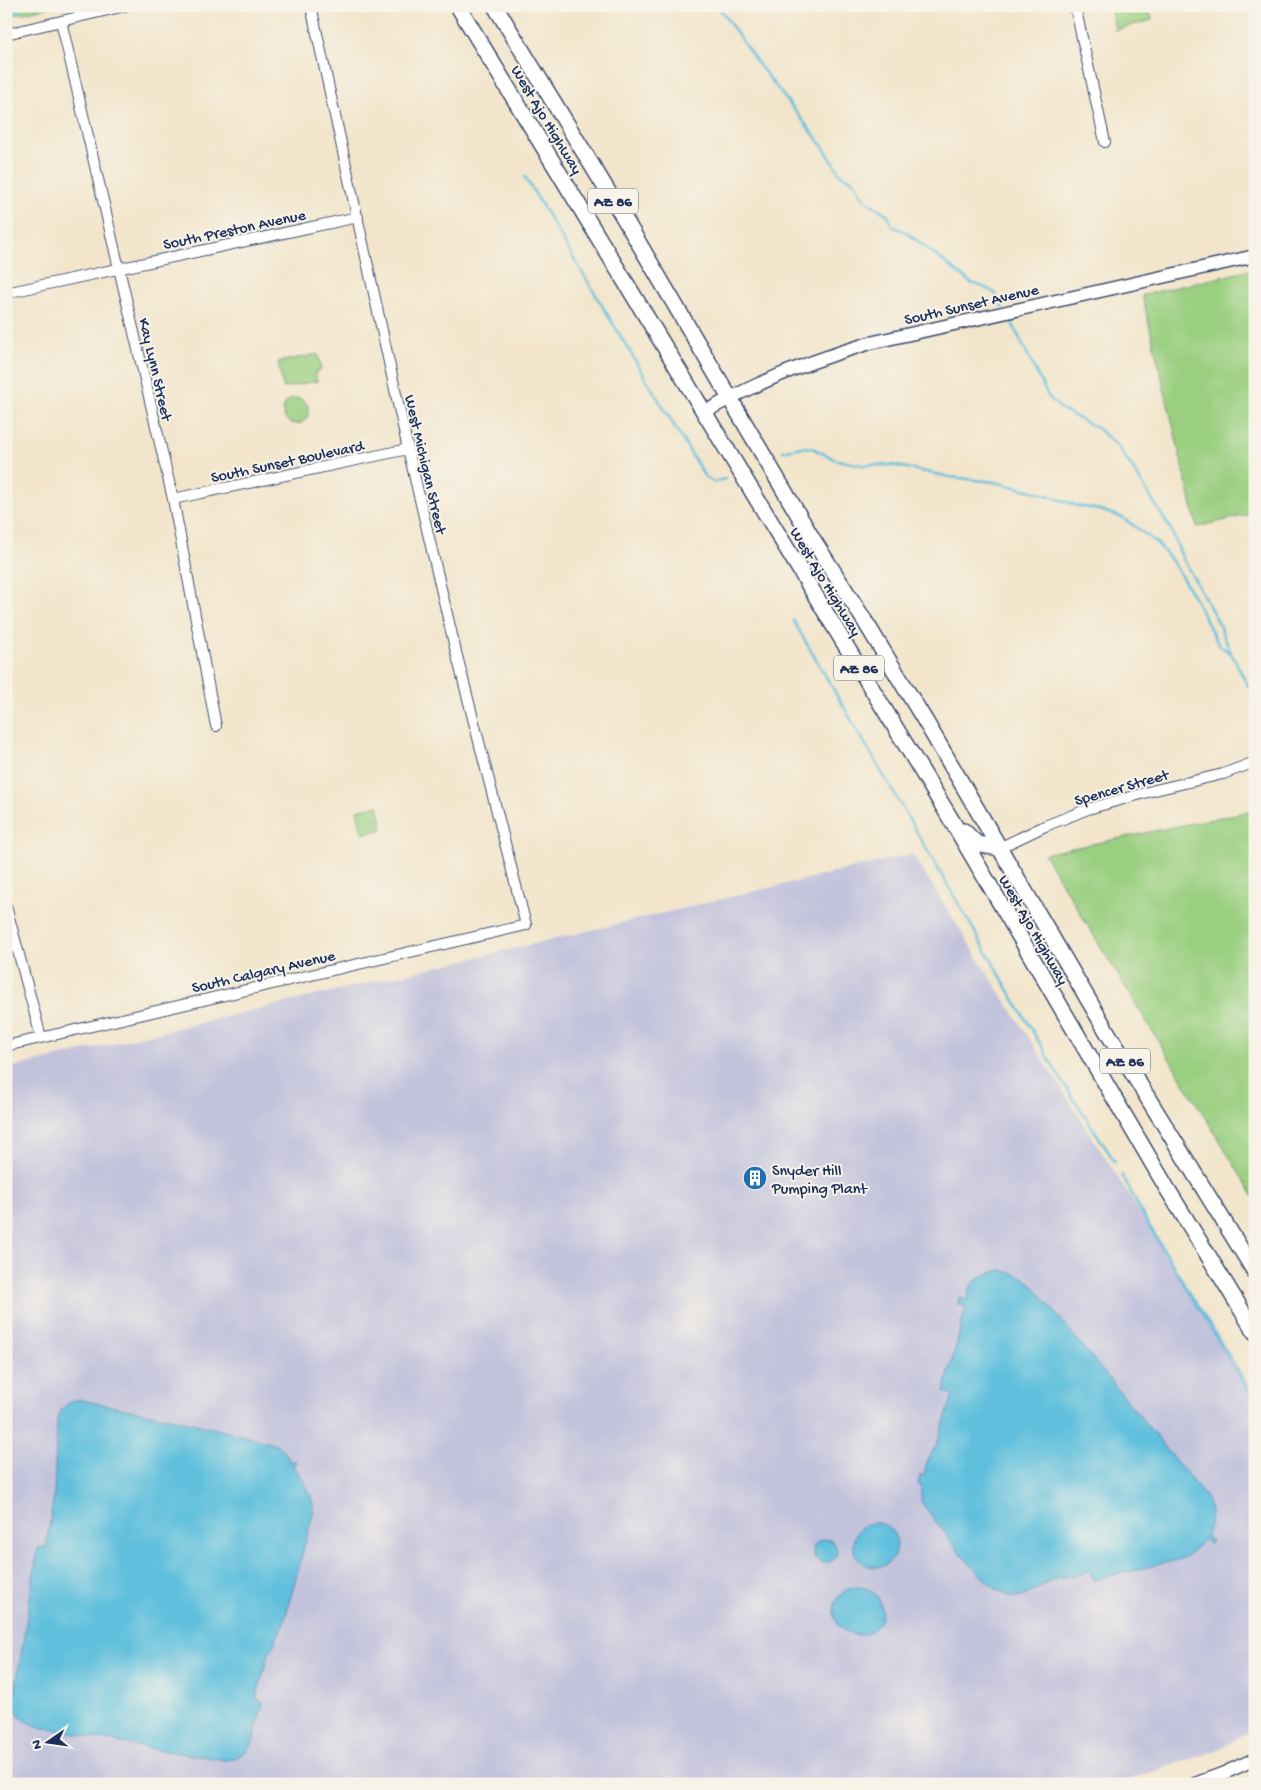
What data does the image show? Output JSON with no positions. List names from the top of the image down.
{
  "streets": {
    "main road": ["West Ajo Highway", "AZ 86"],
    "street": [
      "South Preston Avenue",
      "South Sunset Avenue",
      "Kay Lynn Street",
      "South Sunset Boulevard",
      "West Michigan Street",
      "Spencer Street",
      "South Calgary Avenue"
    ]
  },
  "crossings": [
    ["West Ajo Highway", "South Sunset Avenue"],
    ["West Ajo Highway", "Spencer Street"],
    ["South Preston Avenue", "Kay Lynn Street"],
    ["South Preston Avenue", "West Michigan Street"],
    ["Kay Lynn Street", "South Sunset Boulevard"],
    ["South Sunset Boulevard", "West Michigan Street"],
    ["West Michigan Street", "South Calgary Avenue"]
  ],
  "places": {
    "building": ["Snyder Hill Pumping Plant"]
  },
  "north": "left"
}
